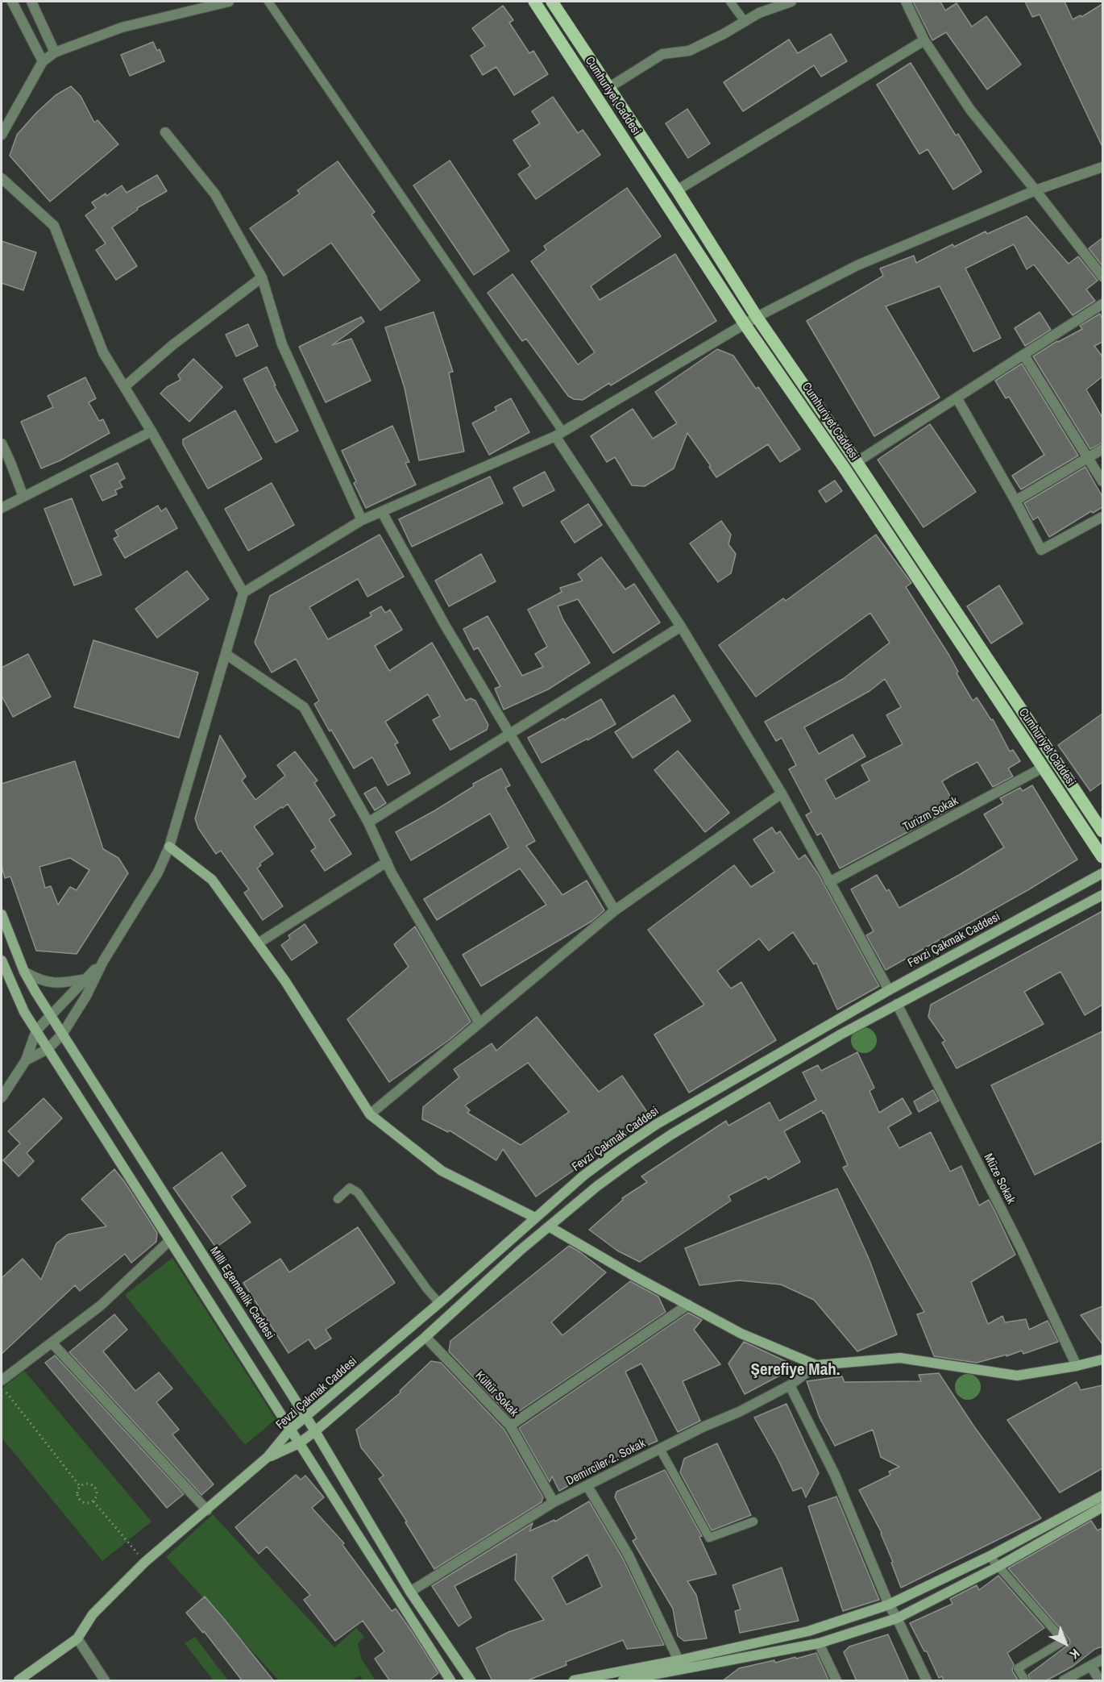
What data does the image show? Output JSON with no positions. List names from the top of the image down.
{
  "streets": {
    "main road": ["Cumhuriyet Caddesi"],
    "street": [
      "Turizm Sokak",
      "Fevzi Çakmak Caddesi",
      "Müze Sokak",
      "Milli Egemenlik Caddesi",
      "Kültür Sokak",
      "Demirciler 2. Sokak"
    ]
  },
  "crossings": [
    ["Cumhuriyet Caddesi", "Turizm Sokak"],
    ["Fevzi Çakmak Caddesi", "Müze Sokak"],
    ["Fevzi Çakmak Caddesi", "Milli Egemenlik Caddesi"],
    ["Fevzi Çakmak Caddesi", "Kültür Sokak"],
    ["Milli Egemenlik Caddesi", "Demirciler 2. Sokak"],
    ["Kültür Sokak", "Demirciler 2. Sokak"]
  ],
  "districts": ["Şerefiye Mah."],
  "north": "bottom right"
}
